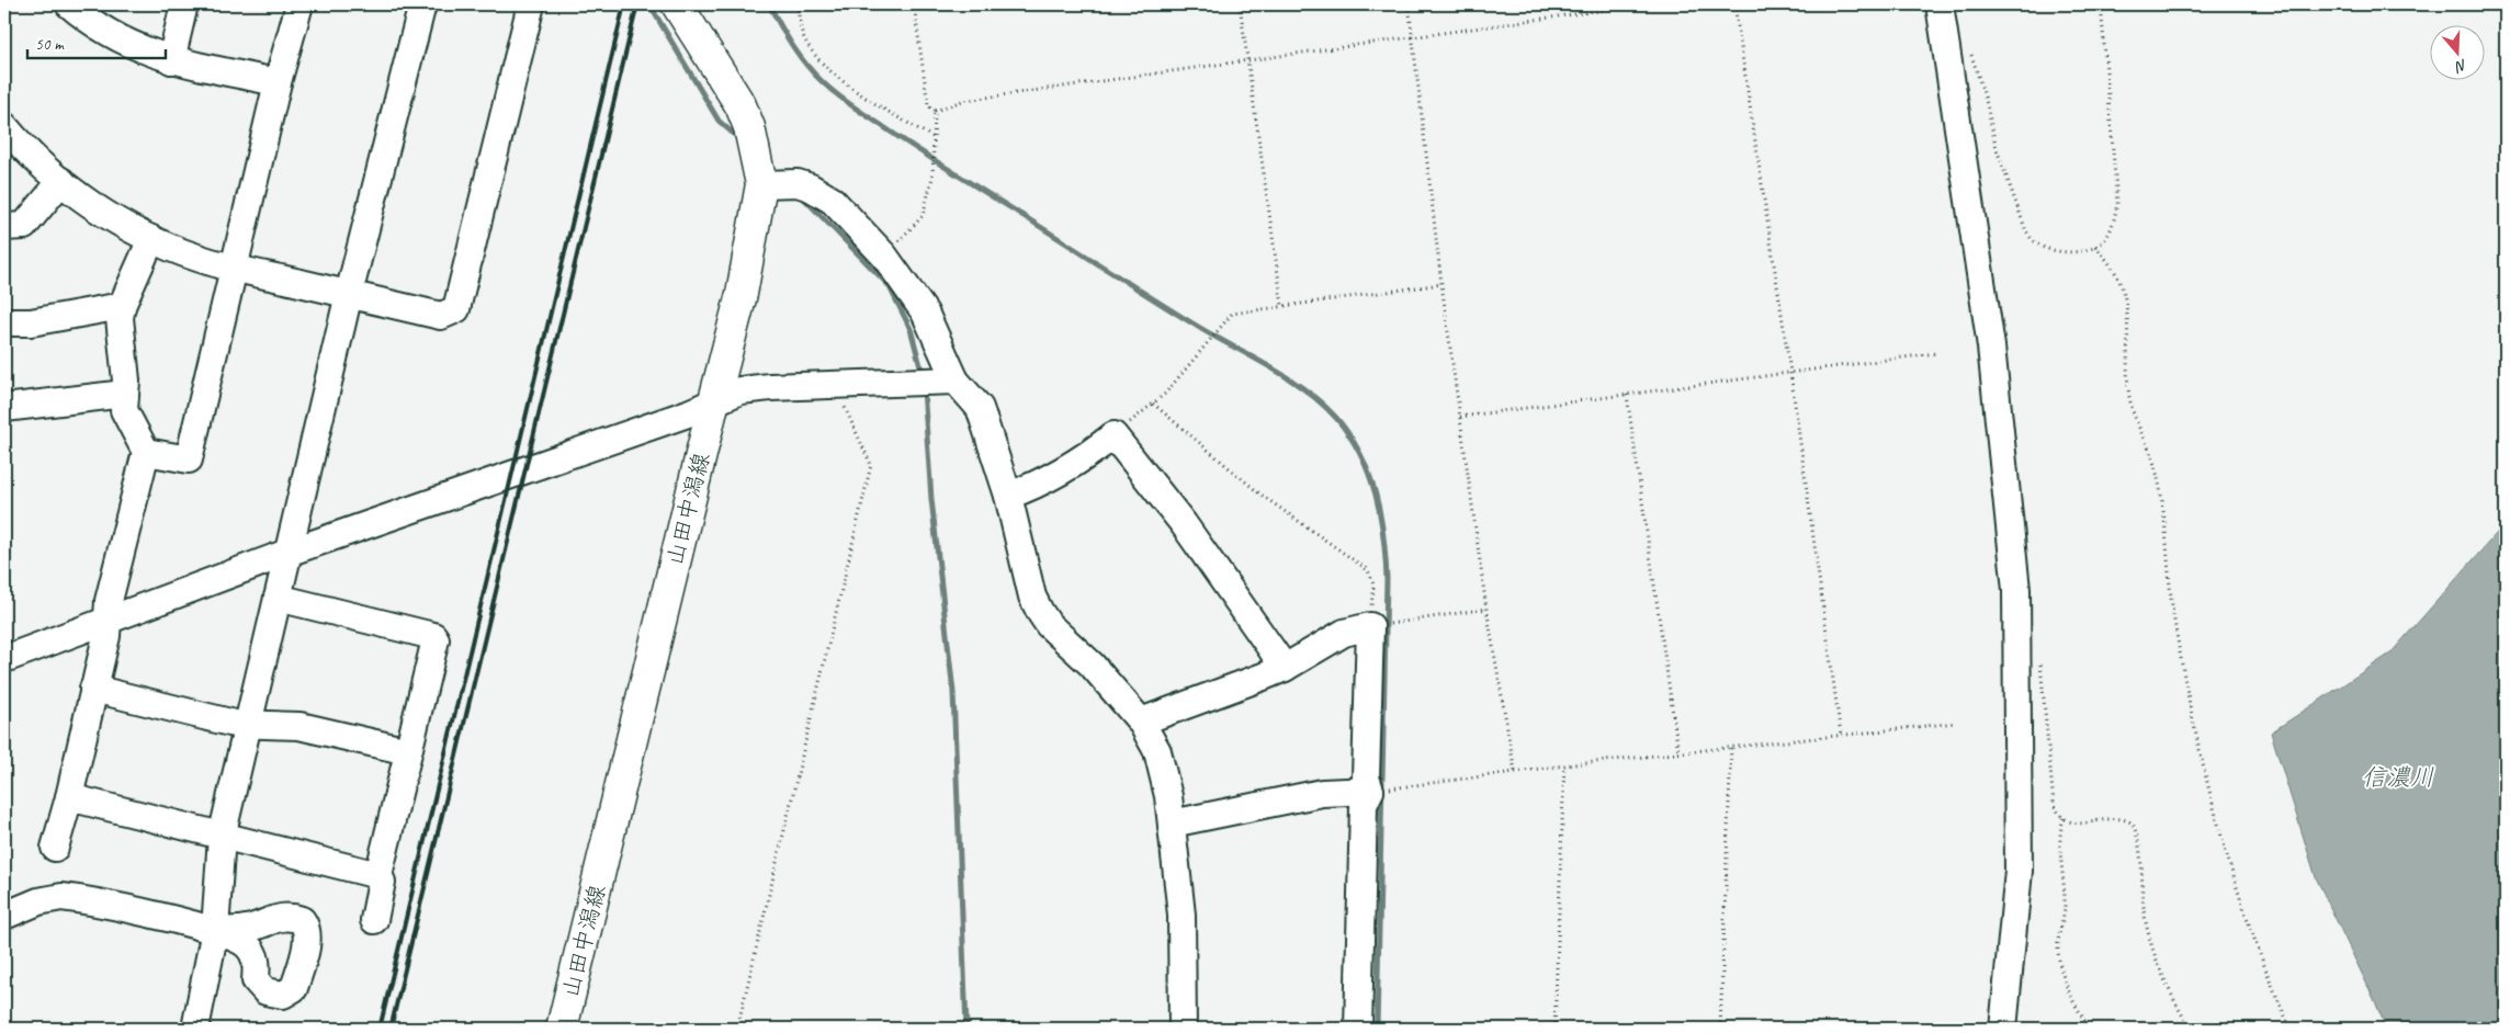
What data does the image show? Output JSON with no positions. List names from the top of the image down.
{
  "streets": {
    "main road": ["山田中潟線"]
  },
  "water": ["信濃川"],
  "scale_bar": "50 m",
  "north": "bottom"
}
